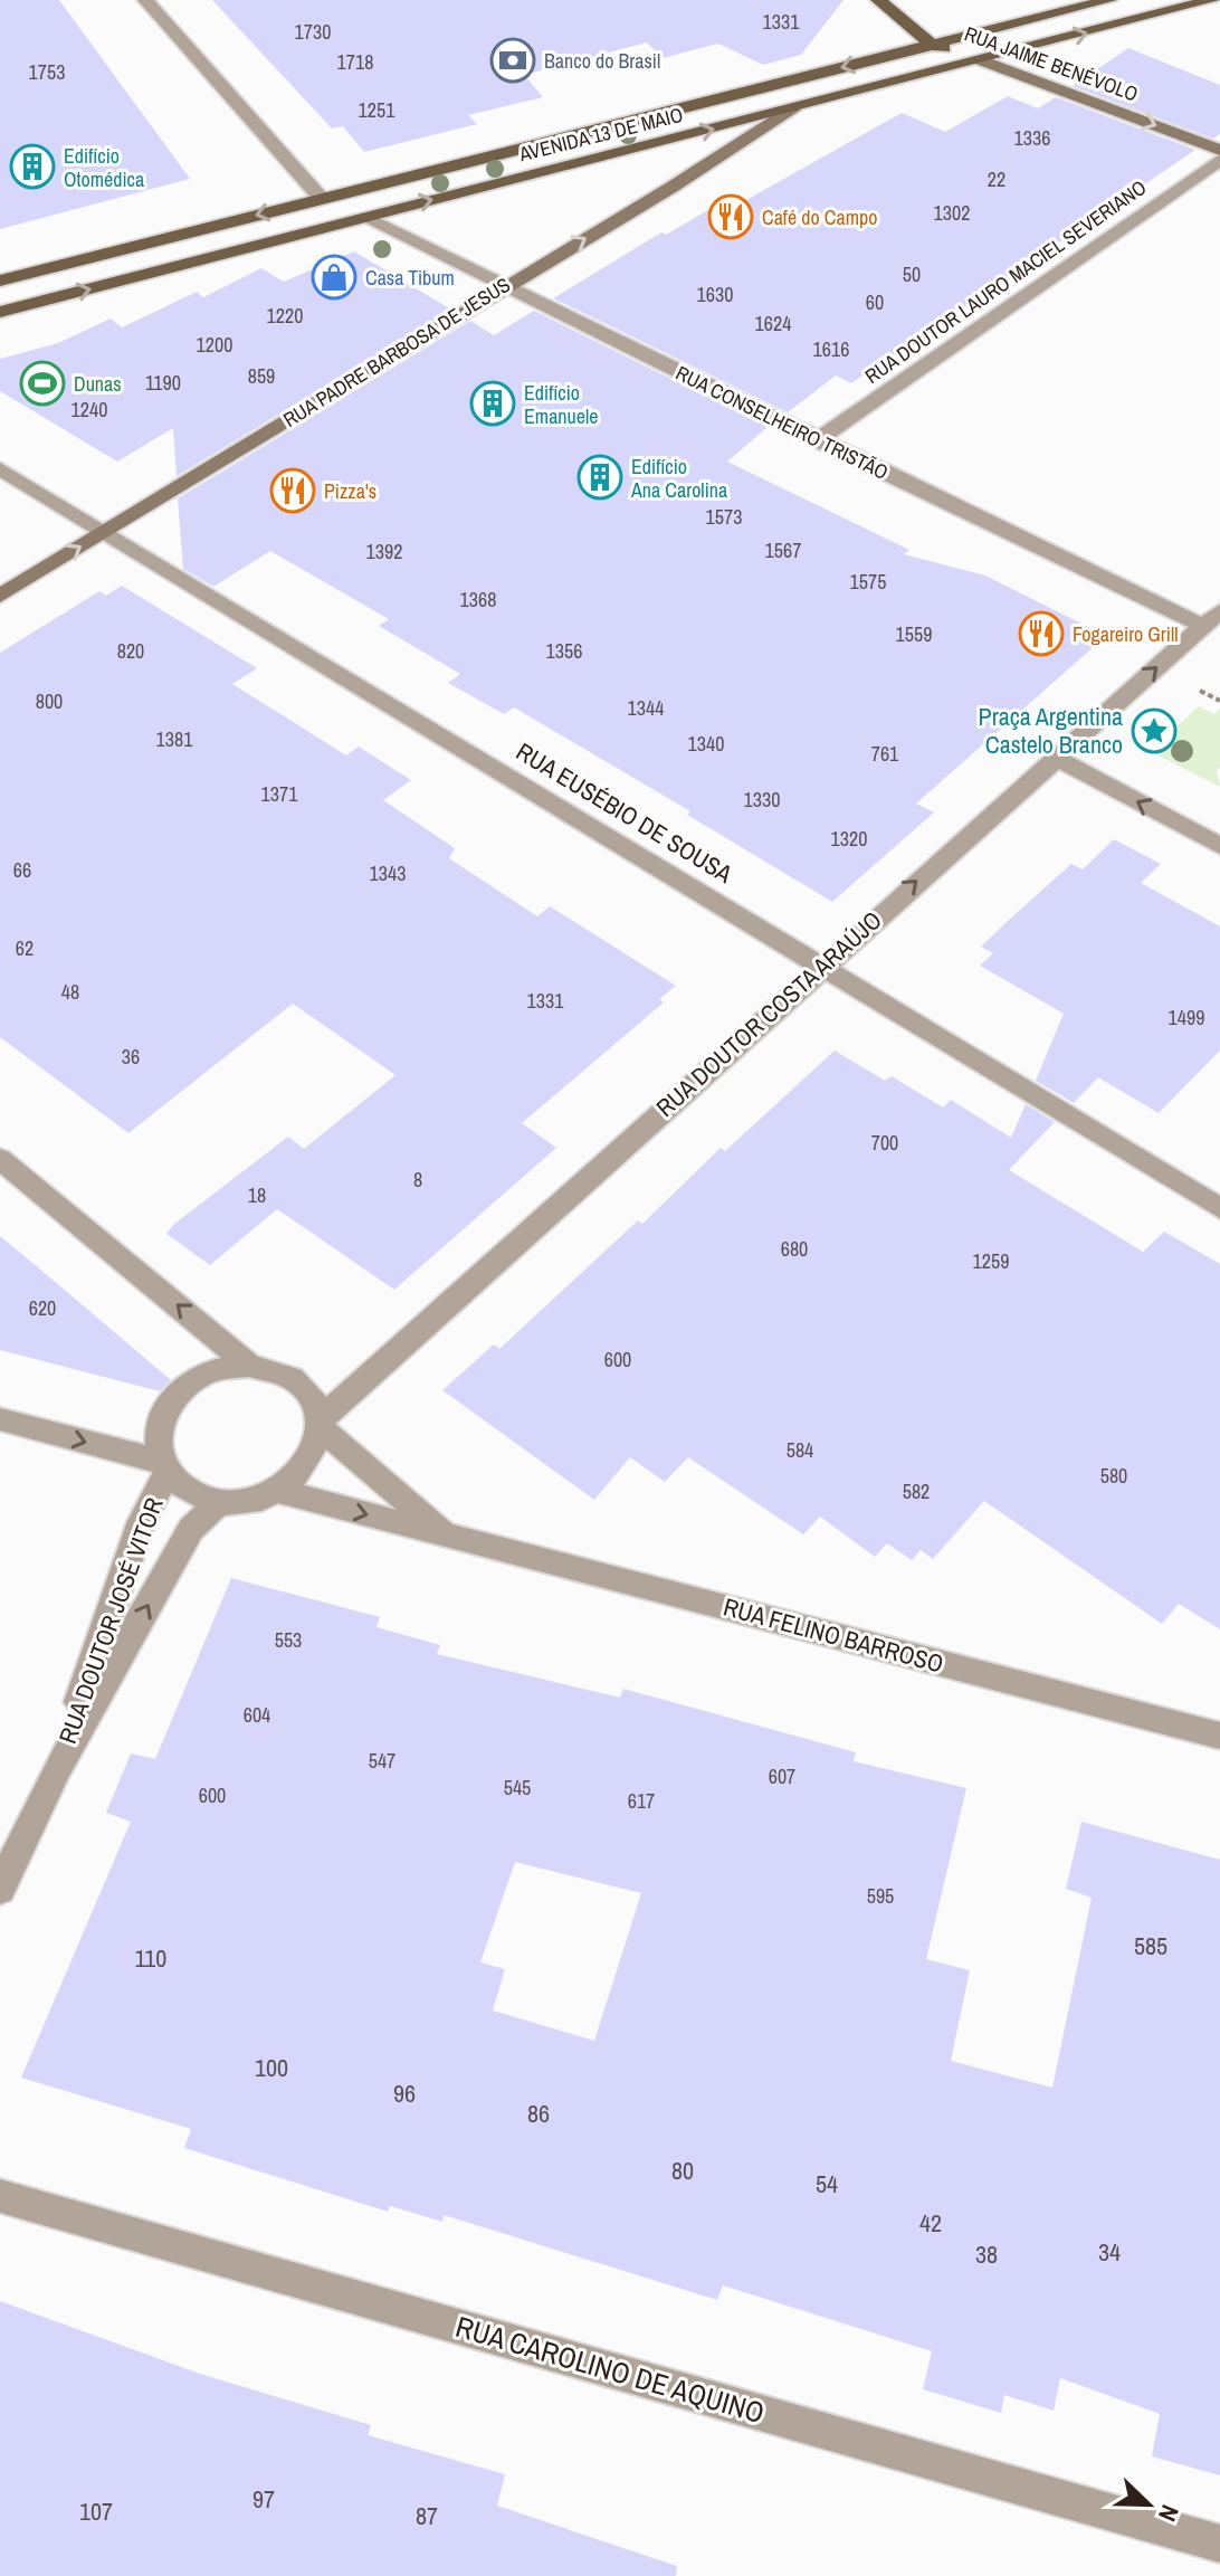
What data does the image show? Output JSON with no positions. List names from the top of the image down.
{
  "streets": {
    "main road": ["RUA JAIME BENÉVOLO", "AVENIDA 13 DE MAIO"],
    "street": [
      "RUA DOUTOR LAURO MACIEL SEVERIANO",
      "RUA PADRE BARBOSA DE JESUS",
      "RUA CONSELHEIRO TRISTÃO",
      "RUA EUSÉBIO DE SOUSA",
      "RUA DOUTOR COSTA ARAÚJO",
      "RUA DOUTOR JOSÉ VITOR",
      "RUA FELINO BARROSO",
      "RUA CAROLINO DE AQUINO"
    ]
  },
  "crossings": [
    ["RUA JAIME BENÉVOLO", "AVENIDA 13 DE MAIO"],
    ["AVENIDA 13 DE MAIO", "RUA PADRE BARBOSA DE JESUS"],
    ["AVENIDA 13 DE MAIO", "RUA CONSELHEIRO TRISTÃO"],
    ["RUA DOUTOR LAURO MACIEL SEVERIANO", "RUA CONSELHEIRO TRISTÃO"],
    ["RUA PADRE BARBOSA DE JESUS", "RUA CONSELHEIRO TRISTÃO"],
    ["RUA PADRE BARBOSA DE JESUS", "RUA EUSÉBIO DE SOUSA"],
    ["RUA CONSELHEIRO TRISTÃO", "RUA DOUTOR COSTA ARAÚJO"],
    ["RUA EUSÉBIO DE SOUSA", "RUA DOUTOR COSTA ARAÚJO"],
    ["RUA DOUTOR COSTA ARAÚJO", "RUA DOUTOR JOSÉ VITOR"],
    ["RUA DOUTOR COSTA ARAÚJO", "RUA FELINO BARROSO"],
    ["RUA DOUTOR JOSÉ VITOR", "RUA FELINO BARROSO"]
  ],
  "one_way": ["RUA JAIME BENÉVOLO", "RUA PADRE BARBOSA DE JESUS", "RUA DOUTOR COSTA ARAÚJO"],
  "places": {
    "bank": ["Banco do Brasil"],
    "building": ["Edifício Otomédica", "Edifício Emanuele", "Edifício Ana Carolina"],
    "restaurant": ["Café do Campo", "Pizza's", "Fogareiro Grill"],
    "shop": ["Casa Tibum"],
    "sports": ["Dunas"],
    "place": ["Praça Argentina Castelo Branco"]
  },
  "house_numbers": [
    "1331",
    "1730",
    "1718",
    "1753",
    "1251",
    "1336",
    "22",
    "1302",
    "50",
    "1630",
    "60",
    "1220",
    "1624",
    "1200",
    "1616",
    "859",
    "1190",
    "1240",
    "1573",
    "1567",
    "1392",
    "1575",
    "1368",
    "1559",
    "820",
    "1356",
    "800",
    "1344",
    "1381",
    "1340",
    "761",
    "1371",
    "1330",
    "1320",
    "66",
    "1343",
    "62",
    "48",
    "1331",
    "1499",
    "36",
    "700",
    "8",
    "18",
    "680",
    "1259",
    "620",
    "600",
    "584",
    "580",
    "582",
    "553",
    "604",
    "547",
    "607",
    "545",
    "600",
    "617",
    "595",
    "585",
    "110",
    "100",
    "96",
    "86",
    "80",
    "54",
    "42",
    "34",
    "38",
    "97",
    "107",
    "87"
  ],
  "north": "bottom right"
}
